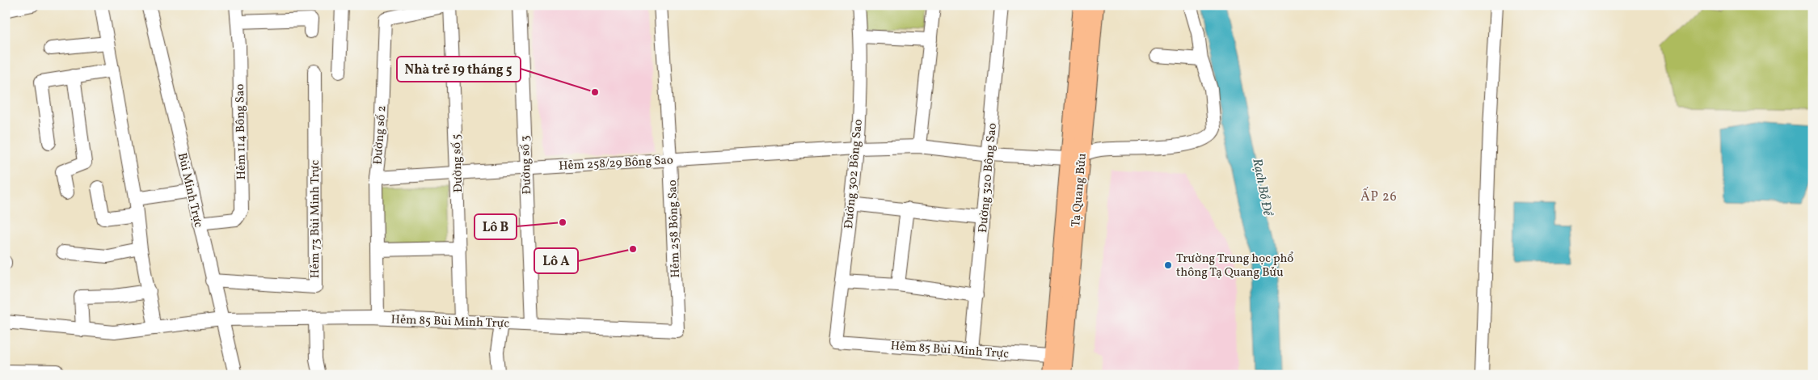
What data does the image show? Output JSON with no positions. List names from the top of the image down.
{
  "streets": {
    "main road": ["Tạ Quang Bửu"],
    "street": [
      "Hẻm 114 Bông Sao",
      "Đường số 2",
      "Hẻm 258/29 Bông Sao",
      "Đường số 5",
      "Đường số 3",
      "Đường 302 Bông Sao",
      "Đường 320 Bông Sao",
      "Bùi Minh Trực",
      "Hẻm 73 Bùi Minh Trực",
      "Hẻm 258 Bông Sao",
      "Hẻm 85 Bùi Minh Trực"
    ]
  },
  "crossings": [
    ["Hẻm 114 Bông Sao", "Bùi Minh Trực"],
    ["Đường số 2", "Hẻm 258/29 Bông Sao"],
    ["Đường số 2", "Đường số 5"],
    ["Đường số 2", "Hẻm 85 Bùi Minh Trực"],
    ["Hẻm 258/29 Bông Sao", "Đường số 5"],
    ["Hẻm 258/29 Bông Sao", "Đường số 3"],
    ["Hẻm 258/29 Bông Sao", "Đường 302 Bông Sao"],
    ["Hẻm 258/29 Bông Sao", "Đường 320 Bông Sao"],
    ["Hẻm 258/29 Bông Sao", "Tạ Quang Bửu"],
    ["Hẻm 258/29 Bông Sao", "Hẻm 258 Bông Sao"],
    ["Đường số 5", "Hẻm 85 Bùi Minh Trực"],
    ["Đường số 3", "Hẻm 85 Bùi Minh Trực"],
    ["Đường 302 Bông Sao", "Hẻm 85 Bùi Minh Trực"],
    ["Đường 320 Bông Sao", "Hẻm 85 Bùi Minh Trực"],
    ["Bùi Minh Trực", "Hẻm 73 Bùi Minh Trực"],
    ["Bùi Minh Trực", "Hẻm 85 Bùi Minh Trực"],
    ["Tạ Quang Bửu", "Hẻm 85 Bùi Minh Trực"],
    ["Hẻm 258 Bông Sao", "Hẻm 85 Bùi Minh Trực"]
  ],
  "districts": ["ẤP 26"],
  "water": ["Rạch Bồ Đề"],
  "places": [
    "Nhà trẻ 19 tháng 5",
    "Lô B",
    "Lô A",
    "Trường Trung học phổ thông Tạ Quang Bửu"
  ]
}
